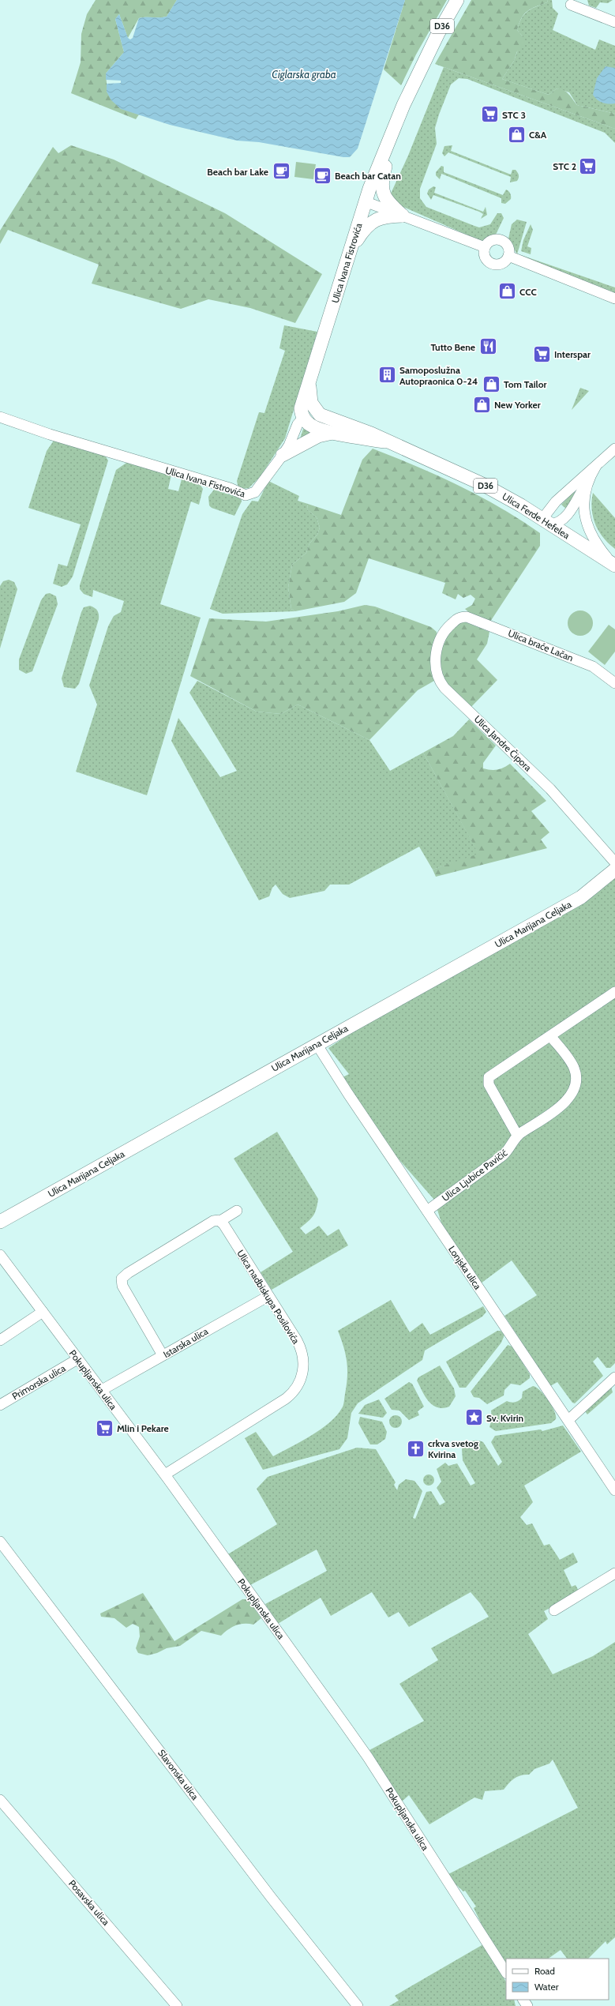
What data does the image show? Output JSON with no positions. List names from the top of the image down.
{
  "streets": {
    "main road": [
      "D36",
      "Ulica Ivana Fistrovića",
      "Ulica Ferde Hefelea",
      "Ulica Marijana Celjaka"
    ],
    "street": [
      "Ulica braće Lačan",
      "Ulica Jandre Čipora",
      "Ulica Ljubice Pavičić",
      "Lonjska ulica",
      "Ulica nadbiskupa Posilovića",
      "Istarska ulica",
      "Pokupljanska ulica",
      "Primorska ulica",
      "Slavonska ulica",
      "Posavska ulica"
    ]
  },
  "crossings": [
    ["D36", "Ulica Ivana Fistrovića"],
    ["D36", "Ulica Ferde Hefelea"],
    ["Ulica Ivana Fistrovića", "Ulica Ferde Hefelea"],
    ["Ulica braće Lačan", "Ulica Jandre Čipora"],
    ["Ulica Marijana Celjaka", "Lonjska ulica"],
    ["Ulica Ljubice Pavičić", "Lonjska ulica"],
    ["Ulica nadbiskupa Posilovića", "Istarska ulica"],
    ["Ulica nadbiskupa Posilovića", "Pokupljanska ulica"],
    ["Istarska ulica", "Pokupljanska ulica"],
    ["Pokupljanska ulica", "Primorska ulica"]
  ],
  "water": ["Ciglarska graba"],
  "places": {
    "supermarket": [
      "STC 3",
      "STC 2",
      "Interspar",
      "Mlin i Pekare"
    ],
    "shop": [
      "C&A",
      "CCC",
      "Tom Tailor",
      "New Yorker"
    ],
    "cafe": ["Beach bar Lake", "Beach bar Catan"],
    "restaurant": ["Tutto Bene"],
    "building": ["Samoposlužna Autopraonica 0-24"],
    "place": ["Sv. Kvirin"],
    "church": ["crkva svetog Kvirina"]
  },
  "legend": ["Road", "Water"]
}
